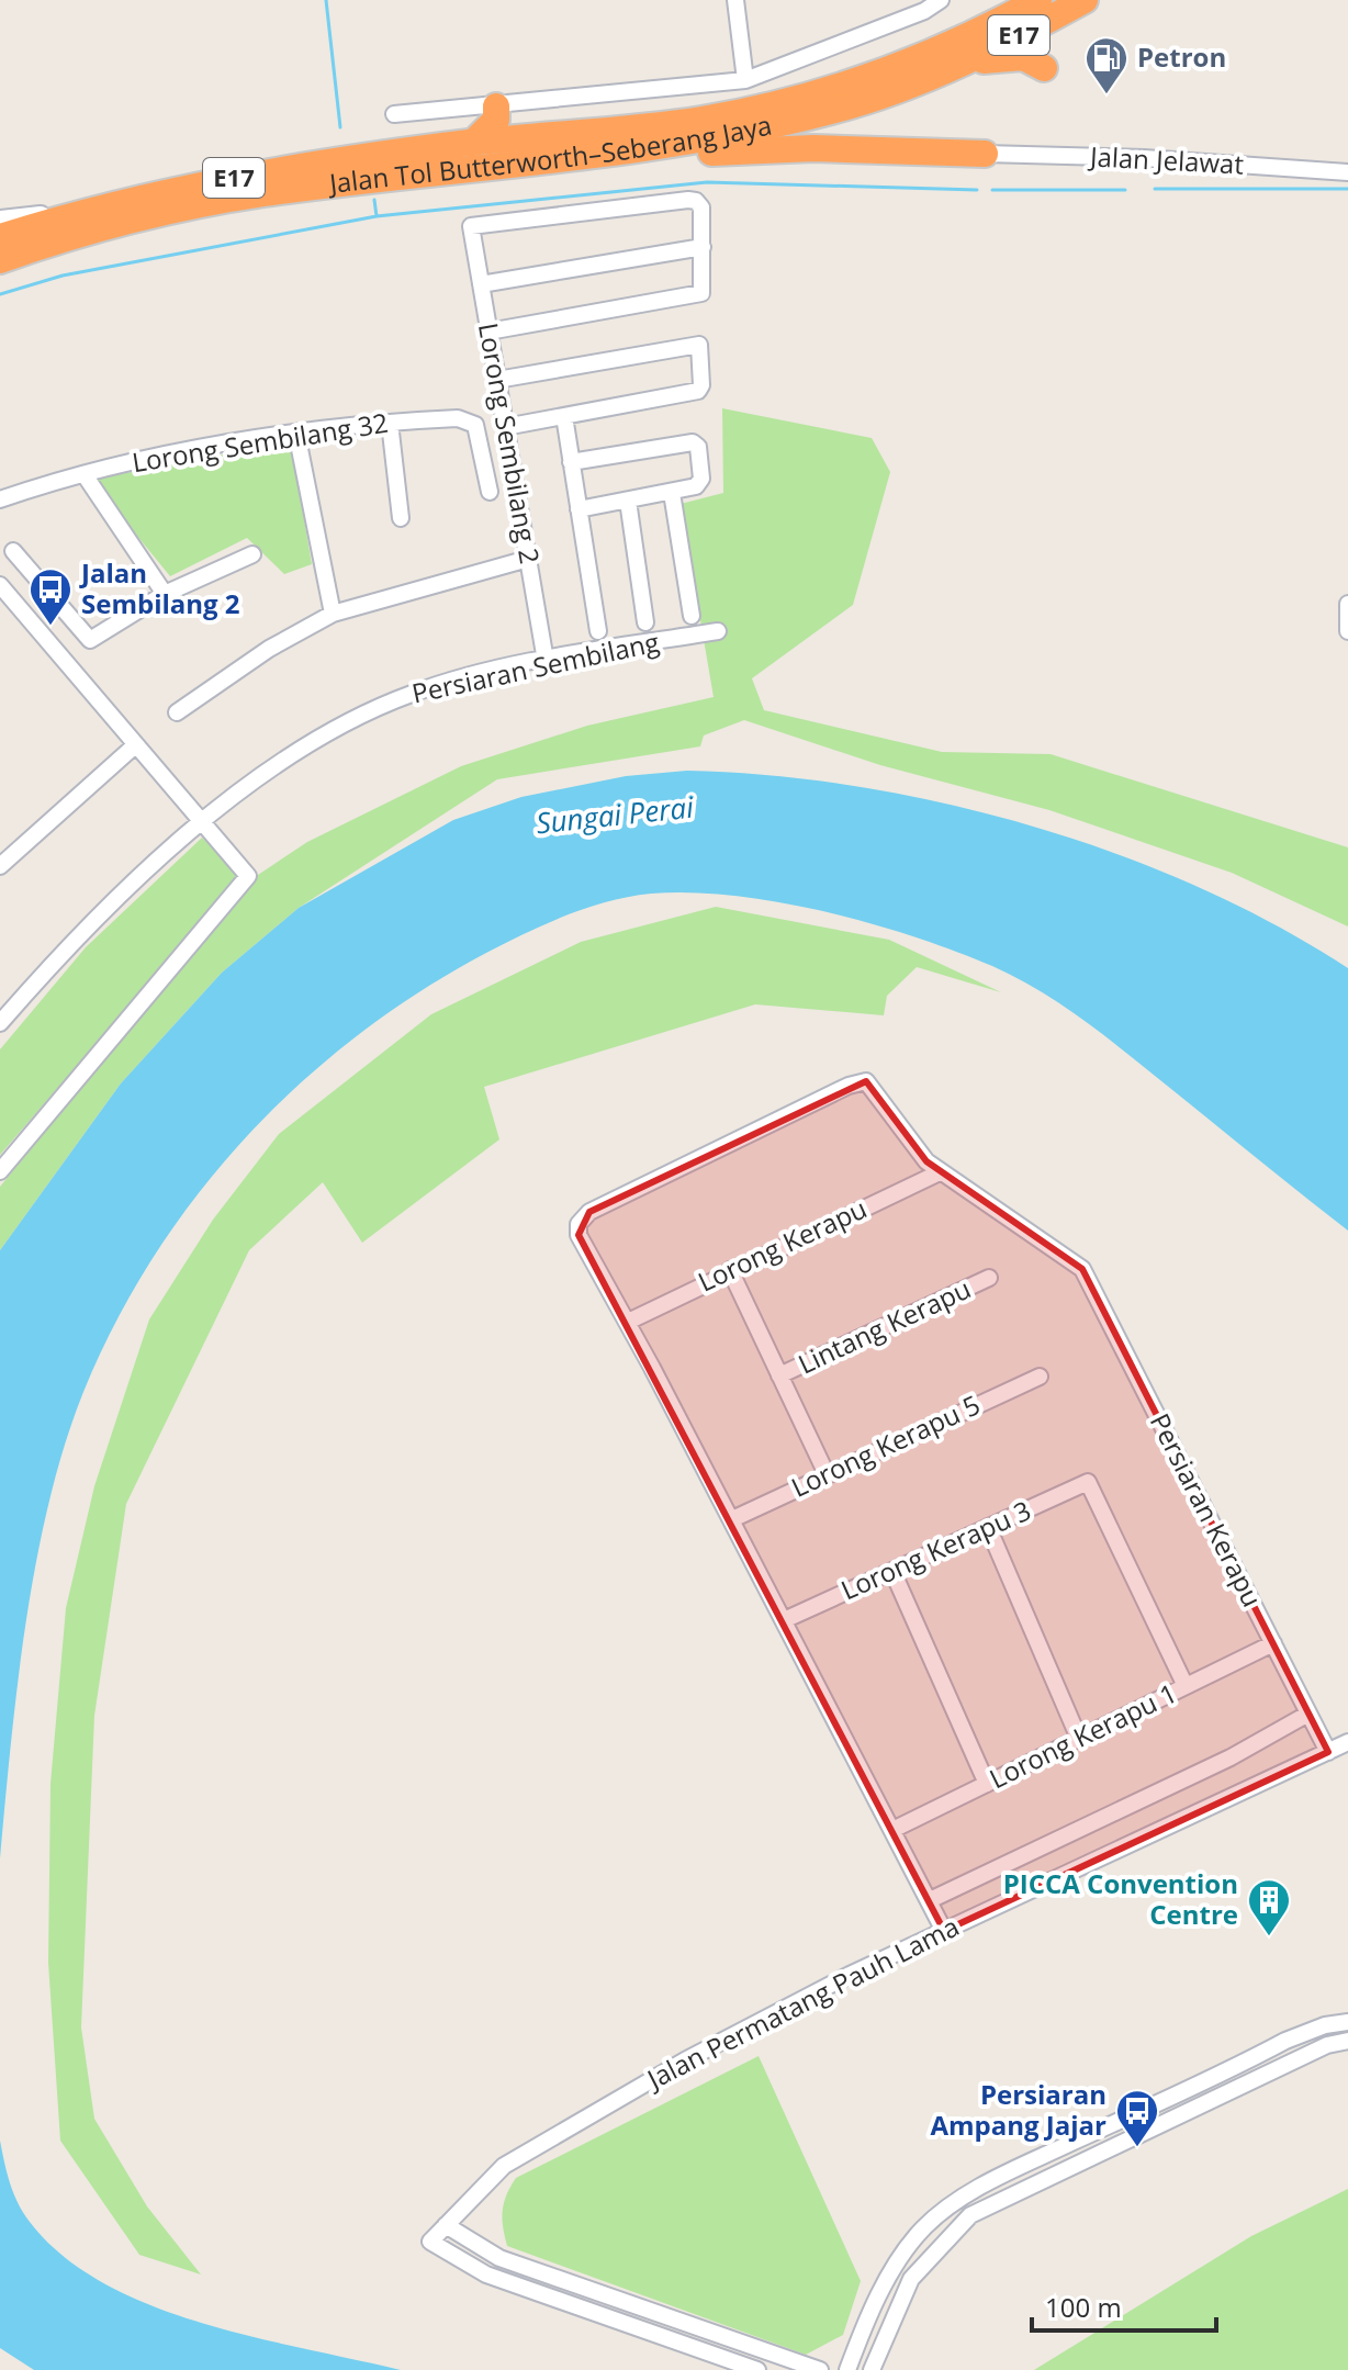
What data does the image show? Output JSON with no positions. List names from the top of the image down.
{
  "streets": {
    "highway": ["E17", "Jalan Tol Butterworth–Seberang Jaya"],
    "street": [
      "Jalan Jelawat",
      "Lorong Sembilang 32",
      "Lorong Sembilang 2",
      "Persiaran Sembilang",
      "Lorong Kerapu",
      "Lintang Kerapu",
      "Lorong Kerapu 5",
      "Persiaran Kerapu",
      "Lorong Kerapu 3",
      "Lorong Kerapu 1",
      "Jalan Permatang Pauh Lama"
    ]
  },
  "crossings": [
    ["Lorong Sembilang 2", "Persiaran Sembilang"],
    ["Lorong Kerapu", "Persiaran Kerapu"],
    ["Persiaran Kerapu", "Lorong Kerapu 1"],
    ["Persiaran Kerapu", "Jalan Permatang Pauh Lama"],
    ["Lorong Kerapu 3", "Lorong Kerapu 1"]
  ],
  "water": ["Sungai Perai"],
  "places": {
    "fuel station": ["Petron"],
    "bus stop": ["Jalan Sembilang 2", "Persiaran Ampang Jajar"],
    "building": ["PICCA Convention Centre"]
  },
  "scale_bar": "100 m"
}
